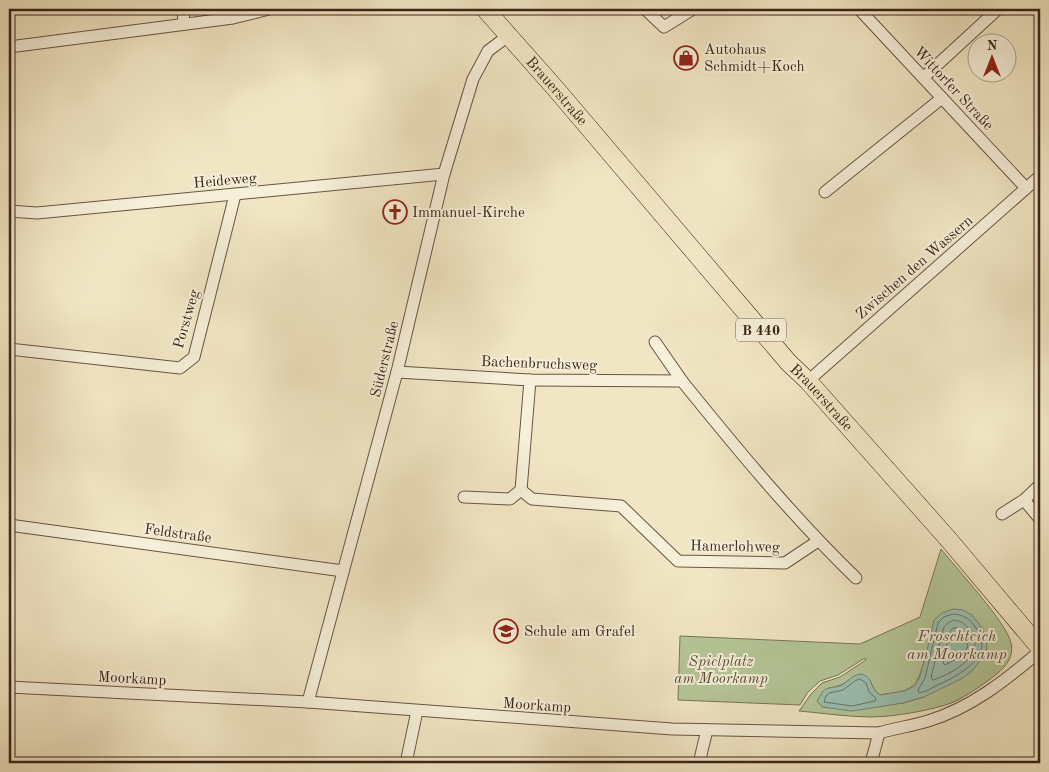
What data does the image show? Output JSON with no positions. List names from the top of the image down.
{
  "streets": {
    "main road": ["Brauerstraße", "B 440"],
    "street": [
      "Wittorfer Straße",
      "Heideweg",
      "Zwischen den Wassern",
      "Porstweg",
      "Süderstraße",
      "Bachenbruchsweg",
      "Feldstraße",
      "Hamerlohweg",
      "Moorkamp"
    ]
  },
  "crossings": [
    ["Wittorfer Straße", "Zwischen den Wassern"],
    ["Brauerstraße", "Zwischen den Wassern"],
    ["Brauerstraße", "Süderstraße"],
    ["Brauerstraße", "Moorkamp"],
    ["Heideweg", "Porstweg"],
    ["Heideweg", "Süderstraße"],
    ["Süderstraße", "Bachenbruchsweg"],
    ["Süderstraße", "Feldstraße"],
    ["Süderstraße", "Moorkamp"]
  ],
  "water": ["Froschteich am Moorkamp"],
  "parks": ["Spielplatz am Moorkamp"],
  "places": {
    "shop": ["Autohaus Schmidt+Koch"],
    "church": ["Immanuel-Kirche"],
    "school or university": ["Schule am Grafel"]
  },
  "north": "top"
}
